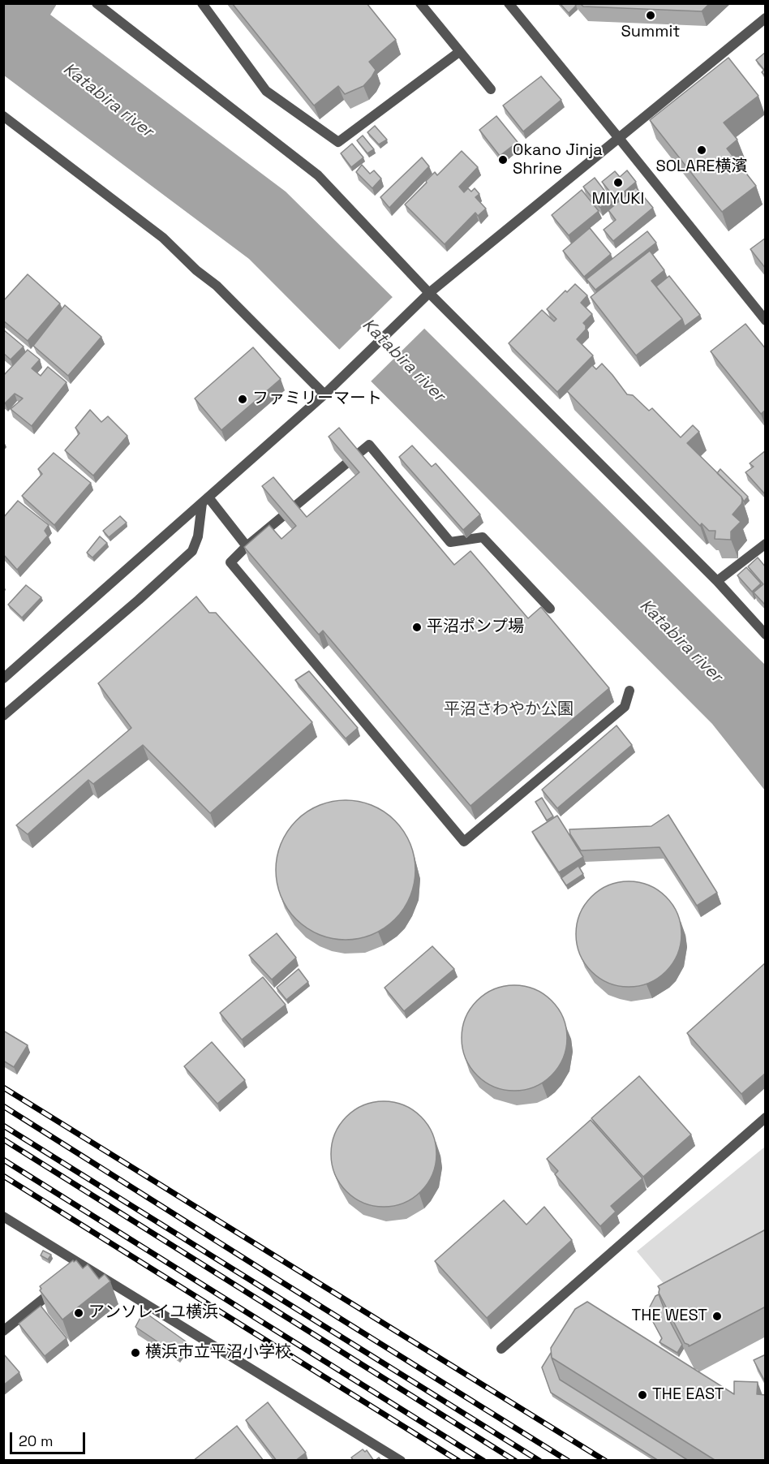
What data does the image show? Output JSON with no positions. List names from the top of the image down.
{
  "water": ["Katabira river"],
  "parks": ["平沼さわやか公園"],
  "places": [
    "Summit",
    "SOLARE横濱",
    "Okano Jinja Shrine",
    "MIYUKI",
    "ファミリーマート",
    "平沼ポンプ場",
    "アンソレイユ横浜",
    "THE WEST",
    "横浜市立平沼小学校",
    "THE EAST"
  ],
  "scale_bar": "20 m"
}
